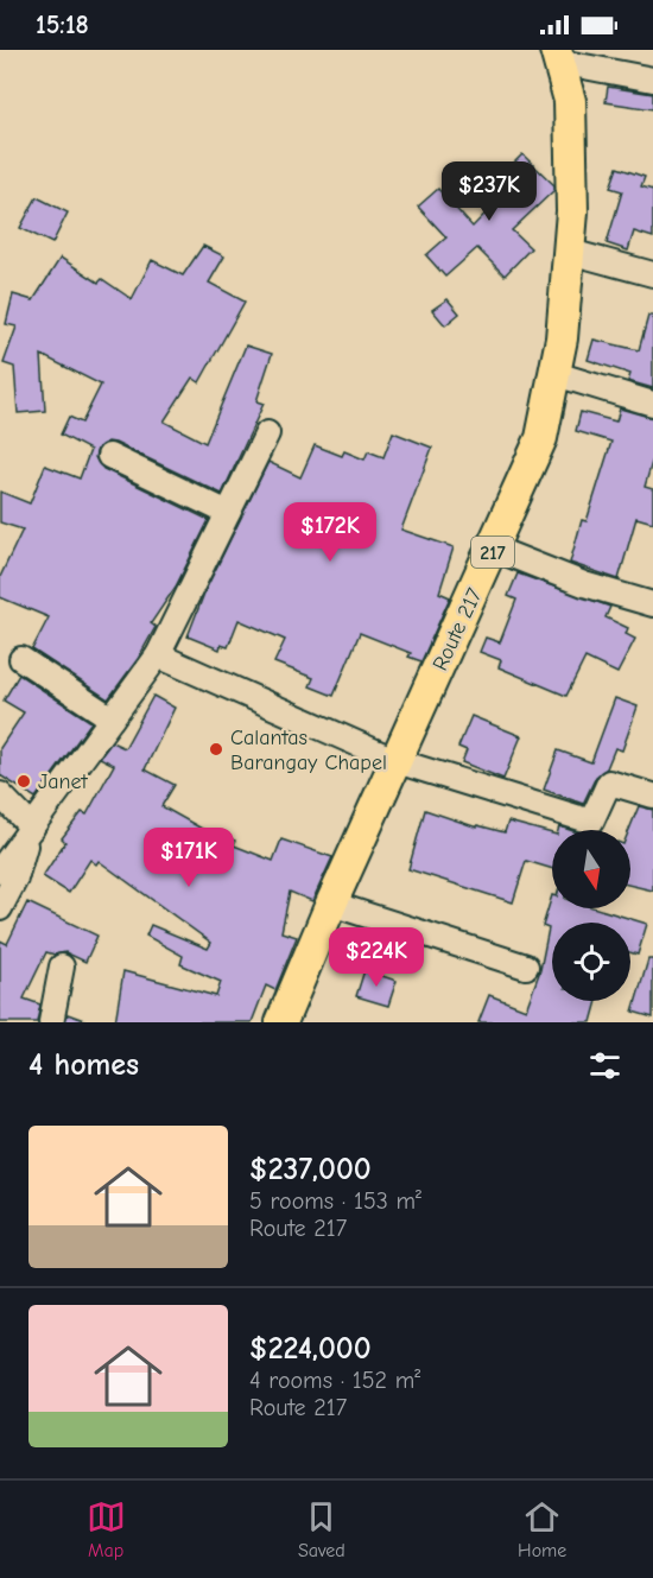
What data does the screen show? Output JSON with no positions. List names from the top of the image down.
{
  "streets": {
    "main road": ["217", "Route 217"]
  },
  "places": ["Calantas Barangay Chapel", "Janet"],
  "north": "bottom",
  "page": {
    "status": "15:18",
    "price": [
      "$237K",
      "$172K",
      "$171K",
      "$224K"
    ],
    "heading": "4 homes",
    "list": [
      {
        "name": "$237,000",
        "note": "5 rooms · 153 m² · Route 217"
      },
      {
        "name": "$224,000",
        "note": "4 rooms · 152 m² · Route 217"
      }
    ],
    "tabs": ["Map", "Saved", "Home"]
  }
}
